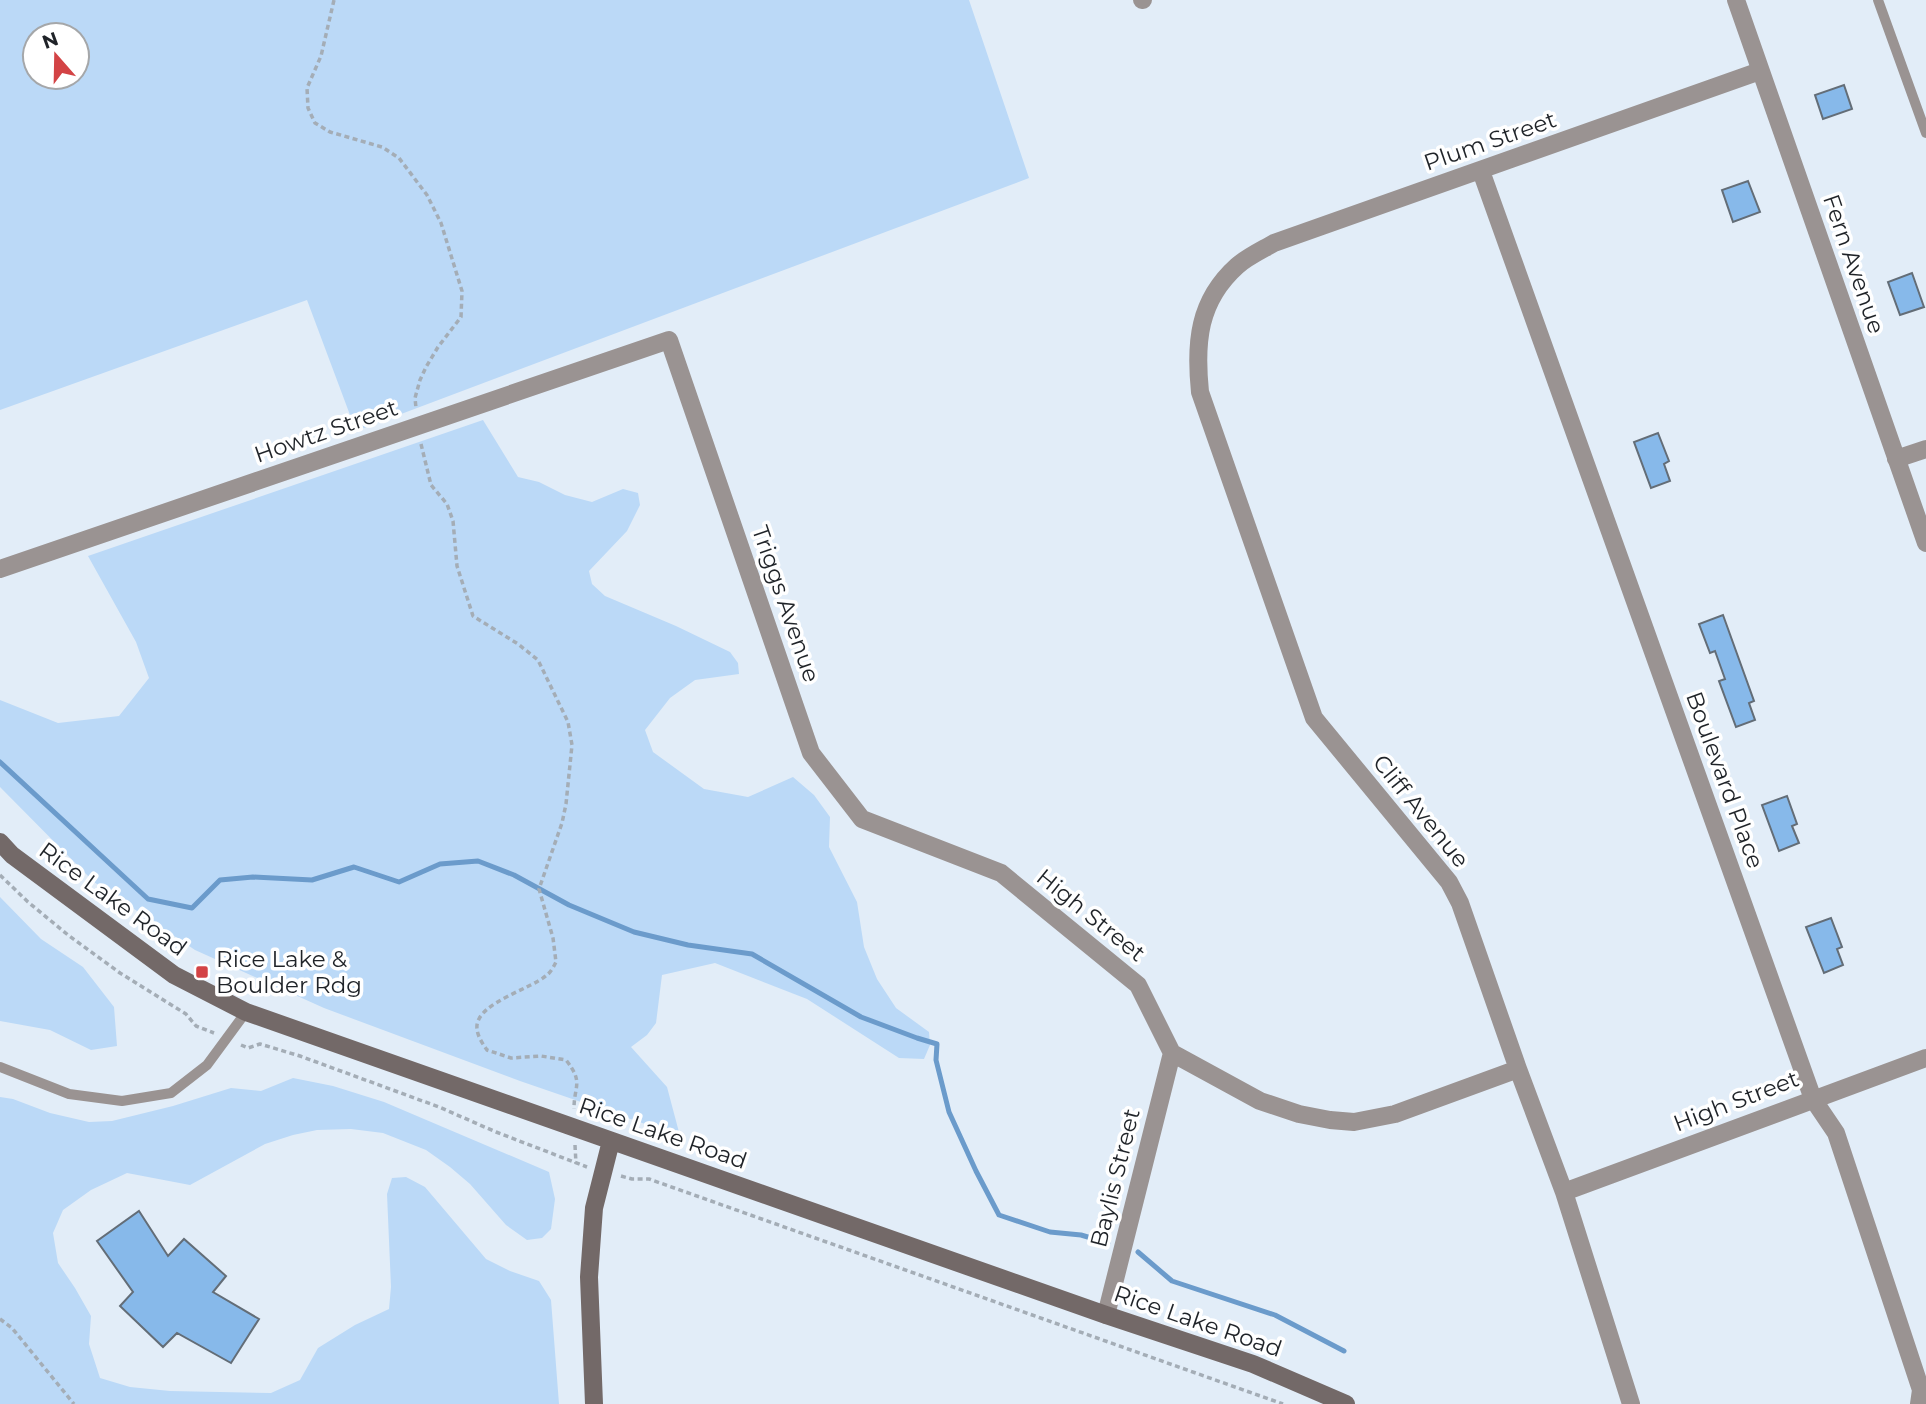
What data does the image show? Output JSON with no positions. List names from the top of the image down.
{
  "streets": {
    "main road": ["Rice Lake Road"],
    "street": [
      "Plum Street",
      "Fern Avenue",
      "Howtz Street",
      "Triggs Avenue",
      "Boulevard Place",
      "Cliff Avenue",
      "High Street",
      "Baylis Street"
    ]
  },
  "crossings": [
    ["Plum Street", "Fern Avenue"],
    ["Plum Street", "Boulevard Place"],
    ["Plum Street", "Cliff Avenue"],
    ["Howtz Street", "Triggs Avenue"],
    ["Triggs Avenue", "High Street"],
    ["Boulevard Place", "High Street"],
    ["Cliff Avenue", "High Street"],
    ["Rice Lake Road", "Baylis Street"],
    ["High Street", "Baylis Street"]
  ],
  "places": {
    "transit": ["Rice Lake & Boulder Rdg"]
  },
  "north": "top"
}
